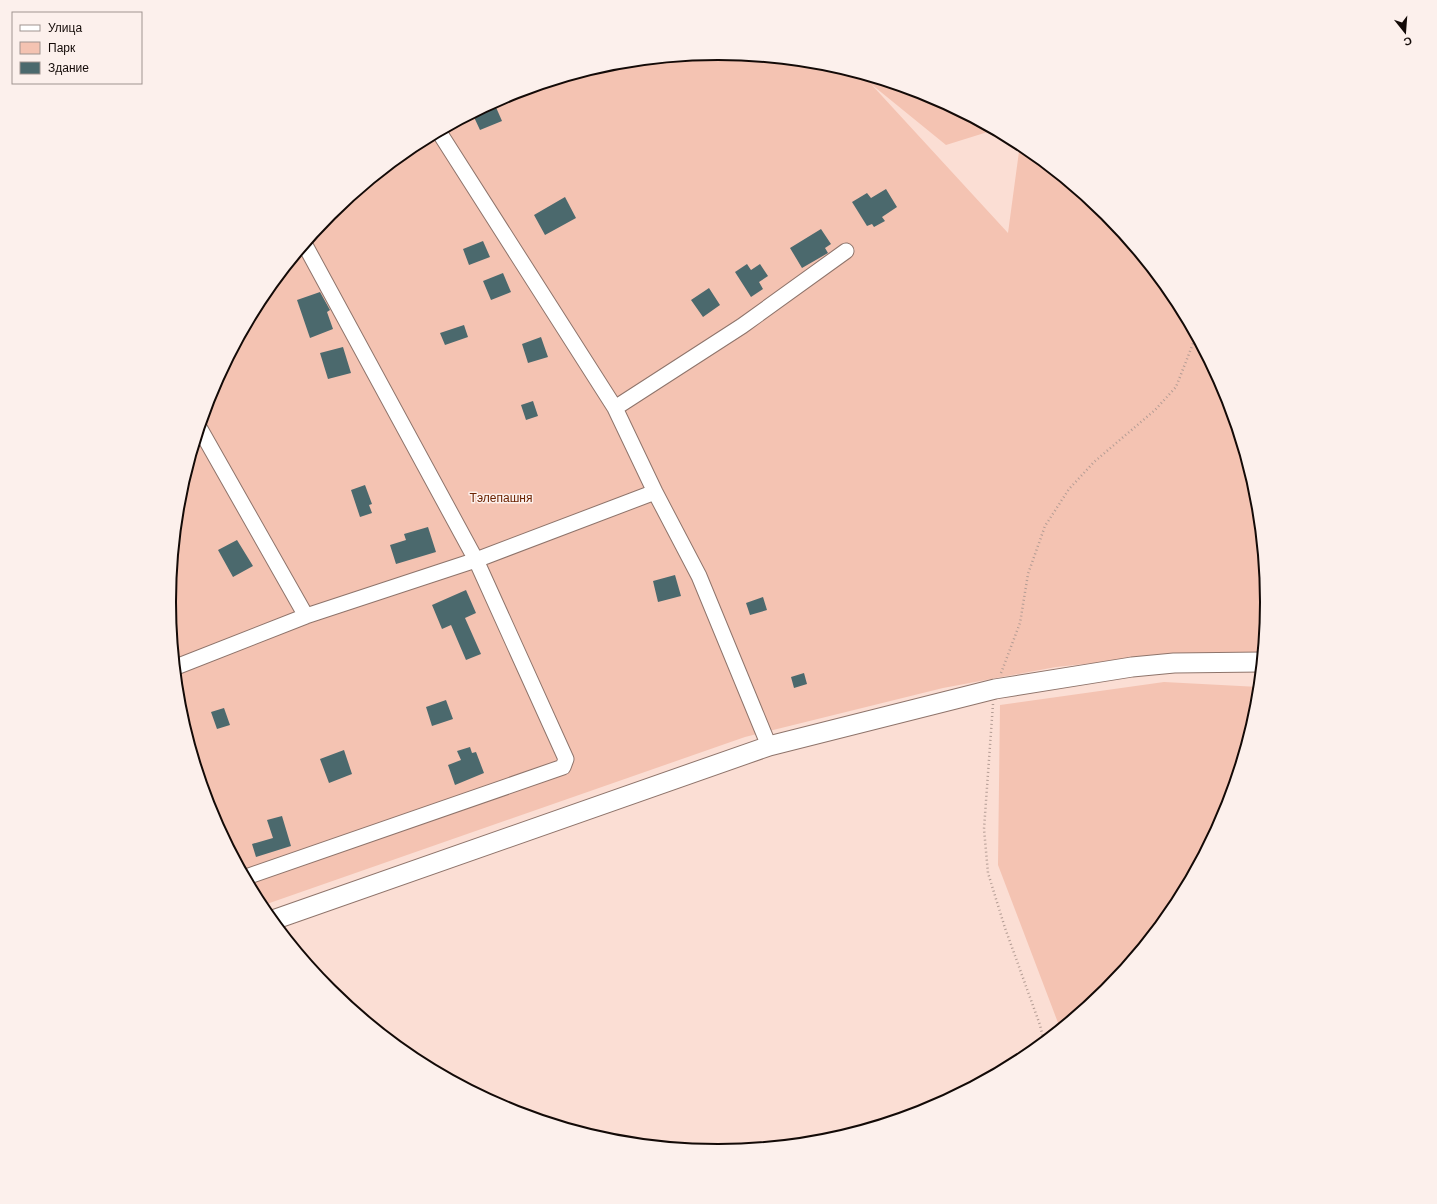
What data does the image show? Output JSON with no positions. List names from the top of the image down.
{
  "parks": ["Тэлепашня"],
  "legend": ["Улица", "Парк", "Здание"],
  "north": "bottom"
}
